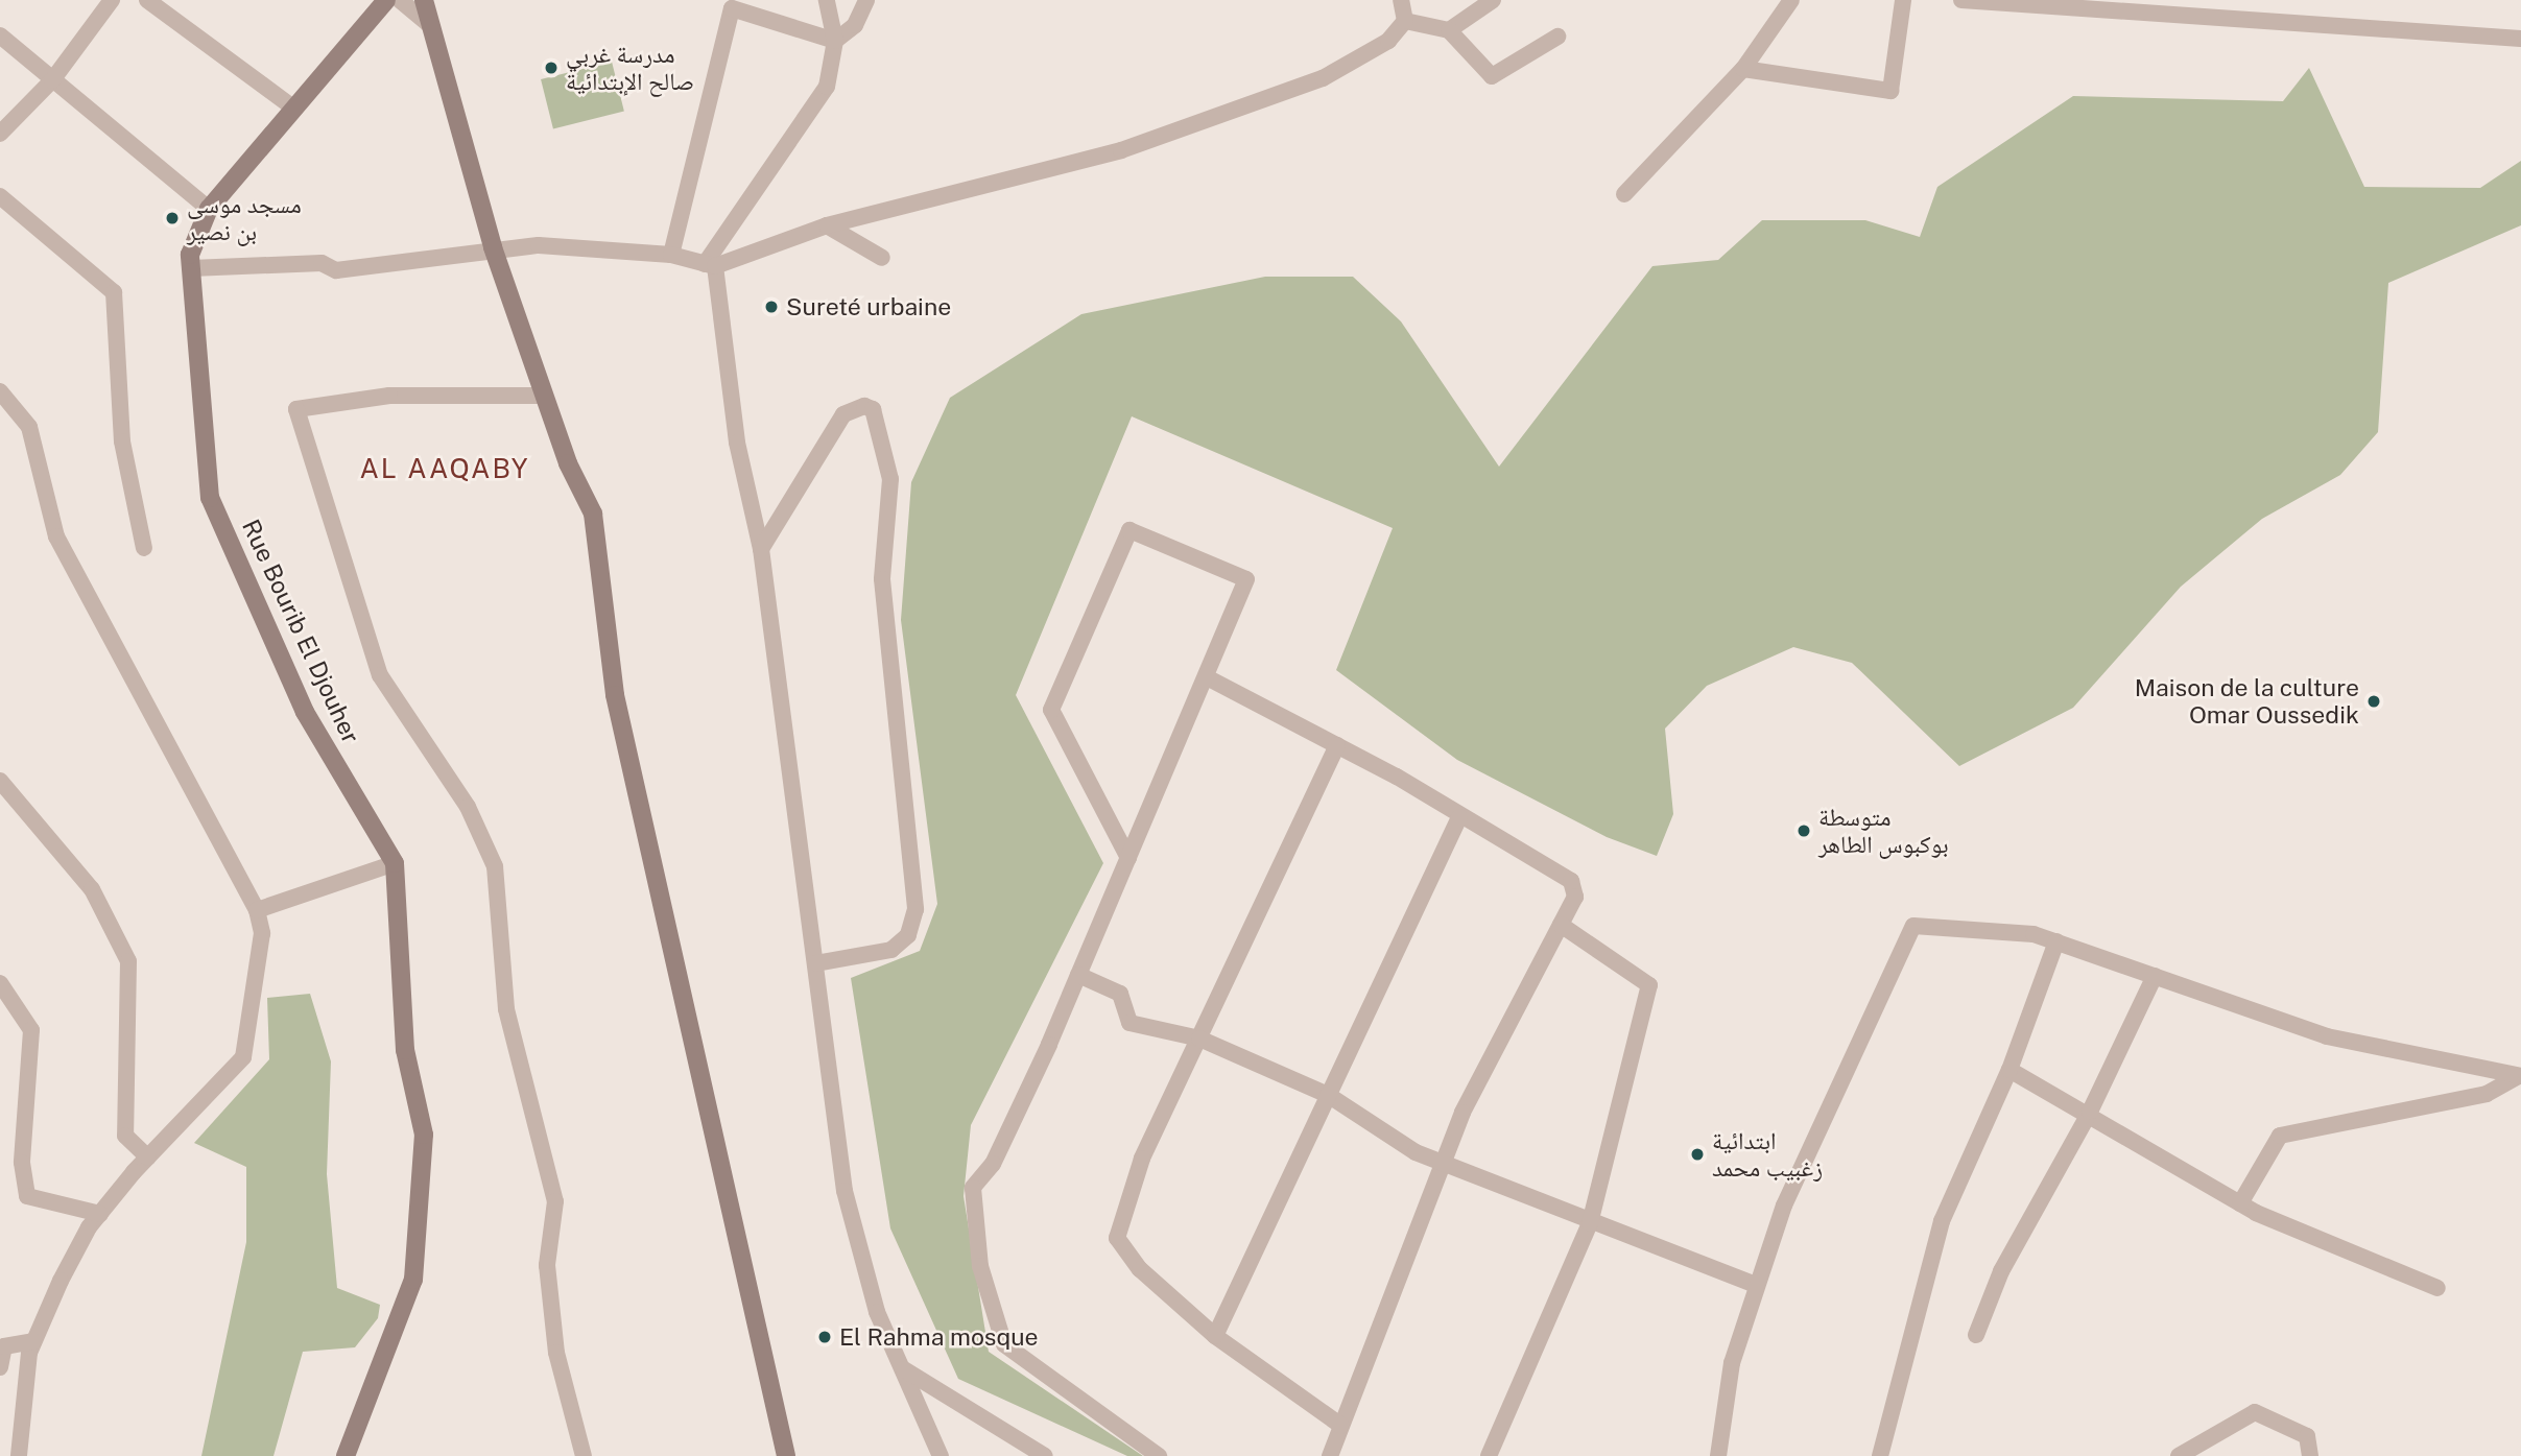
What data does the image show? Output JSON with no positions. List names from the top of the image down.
{
  "streets": {
    "main road": ["Rue Bourib El Djouher"]
  },
  "districts": ["AL AAQABY"],
  "places": [
    "مدرسة غربي صالح الإبتدائية",
    "مسجد موسى بن نصير",
    "Sureté urbaine",
    "Maison de la culture Omar Oussedik",
    "متوسطة بوكبوس الطاهر",
    "ابتدائية زغبيب محمد",
    "El Rahma mosque"
  ]
}
